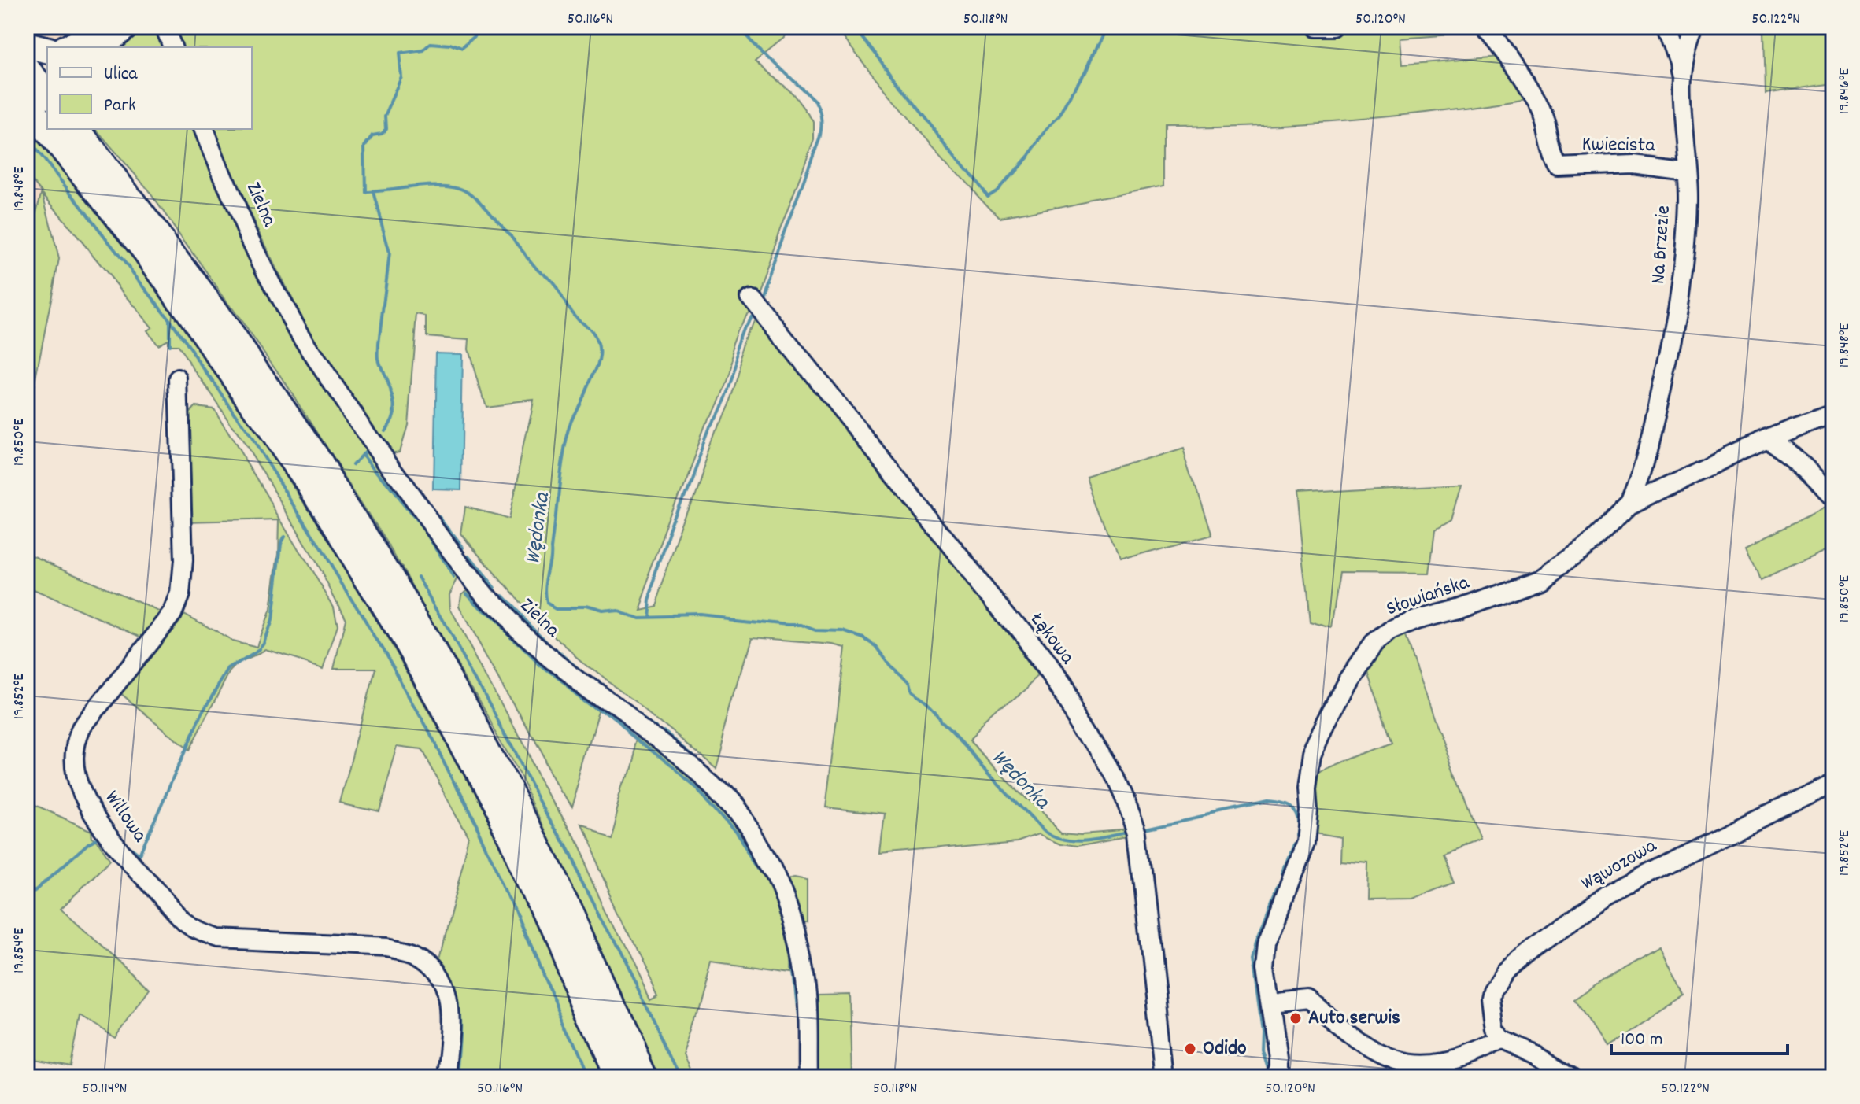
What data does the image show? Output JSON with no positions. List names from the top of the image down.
{
  "streets": {
    "street": [
      "Kwiecista",
      "Zielna",
      "Na Brzezie",
      "Słowiańska",
      "Łąkowa",
      "Willowa",
      "Wąwozowa"
    ]
  },
  "crossings": [
    ["Kwiecista", "Na Brzezie"],
    ["Na Brzezie", "Słowiańska"]
  ],
  "water": ["Wędonka"],
  "places": ["Auto serwis", "Odido"],
  "legend": ["Ulica", "Park"],
  "scale_bar": "100 m",
  "coordinates": [
    "50.116°N",
    "50.118°N",
    "50.120°N",
    "50.122°N",
    "19.846°E",
    "19.848°E",
    "19.850°E",
    "19.852°E",
    "19.854°E",
    "50.114°N"
  ]
}
